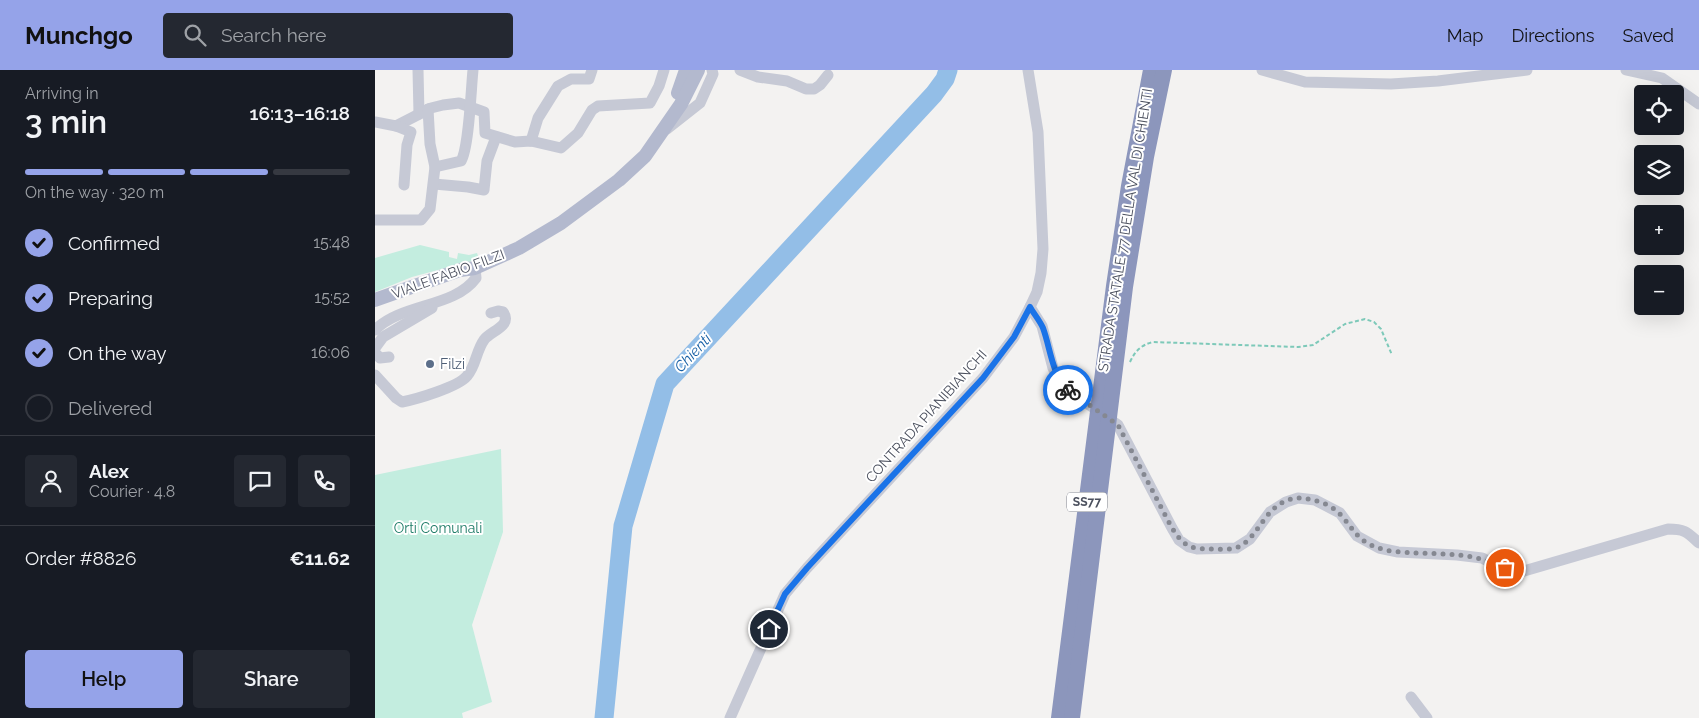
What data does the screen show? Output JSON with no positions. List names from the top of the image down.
{
  "streets": {
    "highway": ["STRADA STATALE 77 DELLA VAL DI CHIENTI", "SS77"],
    "main road": ["VIALE FABIO FILZI"],
    "street": ["CONTRADA PIANIBIANCHI"]
  },
  "water": ["Chienti"],
  "parks": ["Orti Comunali"],
  "places": ["Filzi"],
  "page": {
    "header": "Munchgo",
    "search": "Search here",
    "nav": ["Map", "Directions", "Saved"],
    "heading": ["3 min", "Arriving in", "16:13–16:18"],
    "panel": [
      "Alex",
      "Courier · 4.8",
      "Order #8826",
      "€11.62"
    ],
    "map_buttons": ["+", "−"],
    "bar": "On the way · 320 m",
    "list": [
      ["Confirmed", "15:48"],
      ["Preparing", "15:52"],
      ["On the way", "16:06"],
      "Delivered"
    ],
    "buttons": ["Help", "Share"]
  }
}
